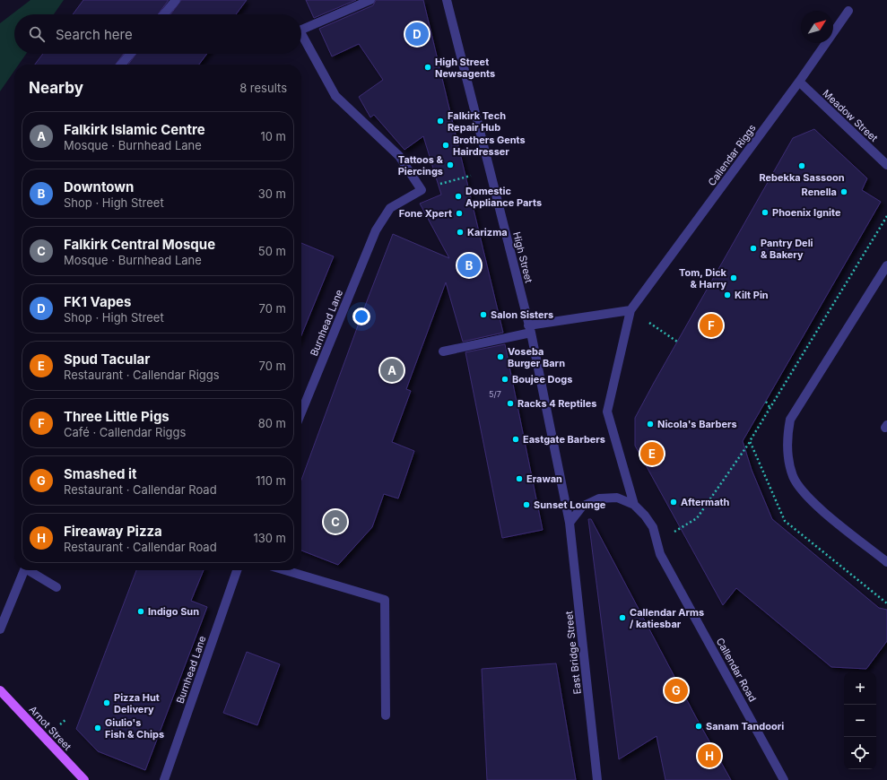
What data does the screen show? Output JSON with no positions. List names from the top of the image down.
{
  "streets": {
    "main road": ["Arnot Street"],
    "street": [
      "Meadow Street",
      "Callendar Riggs",
      "High Street",
      "Burnhead Lane",
      "East Bridge Street",
      "Callendar Road"
    ]
  },
  "crossings": [
    ["Meadow Street", "Callendar Riggs"],
    ["Callendar Riggs", "Callendar Road"],
    ["High Street", "East Bridge Street"],
    ["High Street", "Callendar Road"],
    ["East Bridge Street", "Callendar Road"]
  ],
  "places": [
    "High Street Newsagents",
    "Falkirk Tech Repair Hub",
    "Brothers Gents Hairdresser",
    "Tattoos & Piercings",
    "Rebekka Sassoon",
    "Renella",
    "Domestic Appliance Parts",
    "Phoenix Ignite",
    "Fone Xpert",
    "Karizma",
    "Pantry Deli & Bakery",
    "Tom, Dick & Harry",
    "Kilt Pin",
    "Salon Sisters",
    "Voseba Burger Barn",
    "Boujee Dogs",
    "Racks 4 Reptiles",
    "Nicola's Barbers",
    "Eastgate Barbers",
    "Erawan",
    "Aftermath",
    "Sunset Lounge",
    "Indigo Sun",
    "Callendar Arms / katiesbar",
    "Pizza Hut Delivery",
    "Sanam Tandoori",
    "Giulio's Fish & Chips"
  ],
  "house_numbers": ["5/7"],
  "north": "top right",
  "page": {
    "search": "Search here",
    "pins": [
      "D",
      "B",
      "F",
      "A",
      "E",
      "C",
      "G",
      "H"
    ],
    "heading": ["Nearby", "8 results"],
    "list": [
      {
        "mark": "A",
        "name": "Falkirk Islamic Centre",
        "note": "Mosque · Burnhead Lane",
        "value": "10 m"
      },
      {
        "mark": "B",
        "name": "Downtown",
        "note": "Shop · High Street",
        "value": "30 m"
      },
      {
        "mark": "C",
        "name": "Falkirk Central Mosque",
        "note": "Mosque · Burnhead Lane",
        "value": "50 m"
      },
      {
        "mark": "D",
        "name": "FK1 Vapes",
        "note": "Shop · High Street",
        "value": "70 m"
      },
      {
        "mark": "E",
        "name": "Spud Tacular",
        "note": "Restaurant · Callendar Riggs",
        "value": "70 m"
      },
      {
        "mark": "F",
        "name": "Three Little Pigs",
        "note": "Café · Callendar Riggs",
        "value": "80 m"
      },
      {
        "mark": "G",
        "name": "Smashed it",
        "note": "Restaurant · Callendar Road",
        "value": "110 m"
      },
      {
        "mark": "H",
        "name": "Fireaway Pizza",
        "note": "Restaurant · Callendar Road",
        "value": "130 m"
      }
    ],
    "map_buttons": ["+", "−"]
  }
}
